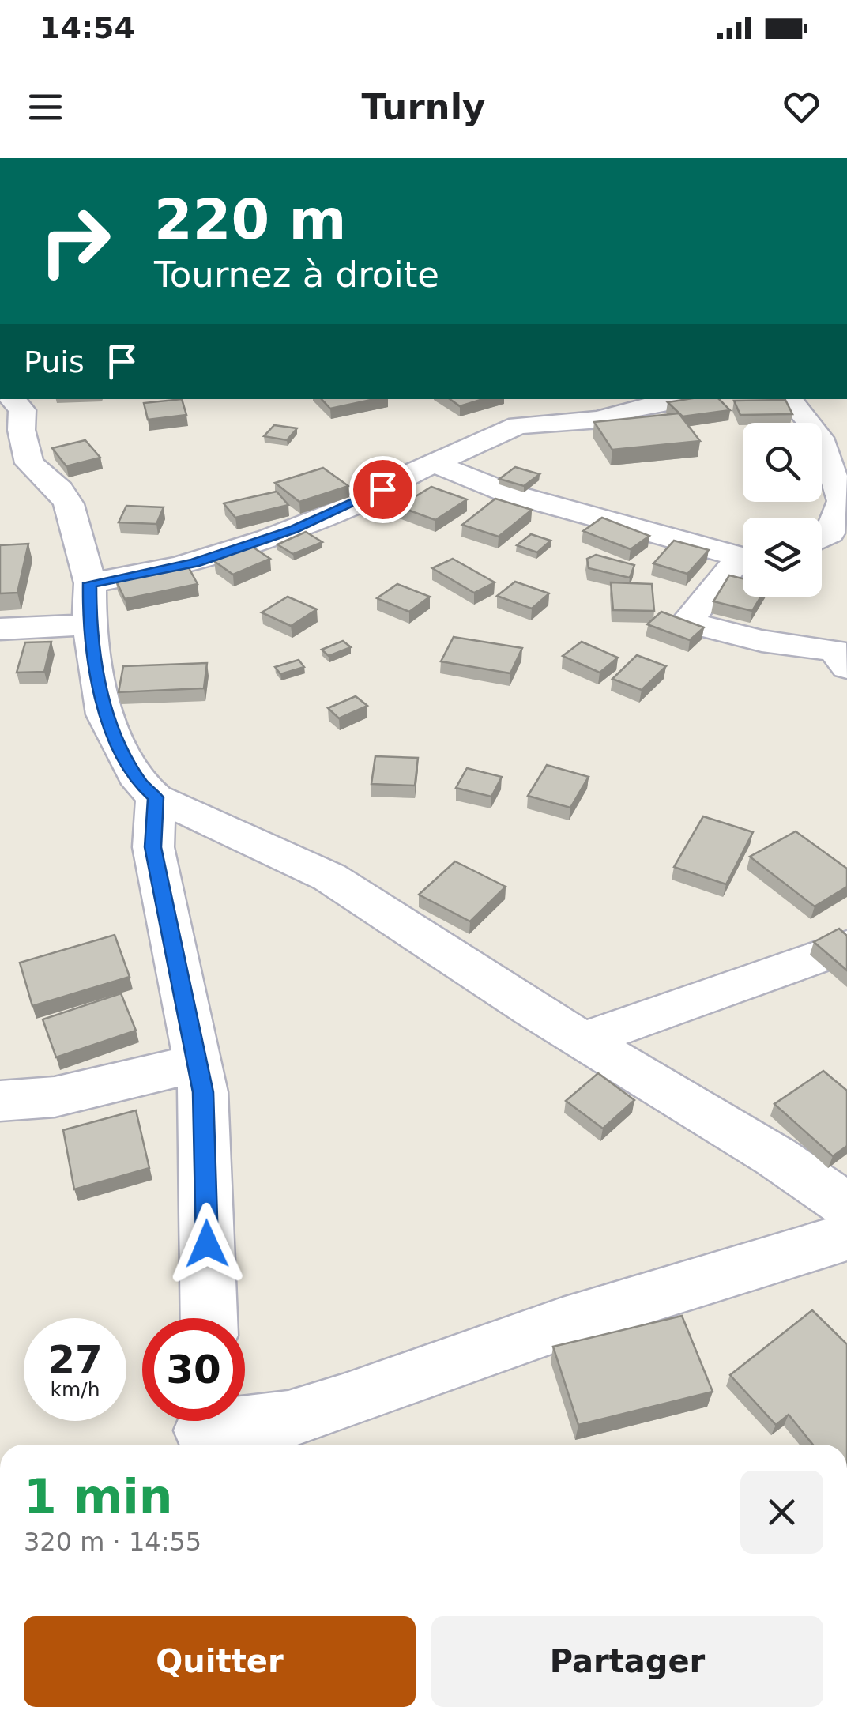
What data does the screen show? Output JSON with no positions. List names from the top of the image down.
{
  "page": {
    "status": "14:54",
    "header": "Turnly",
    "turn": ["220 m", "Tournez à droite"],
    "then": "Puis",
    "speed": "27 km/h",
    "limit": "30",
    "heading": ["1 min", "320 m · 14:55"],
    "buttons": ["Quitter", "Partager"]
  }
}
